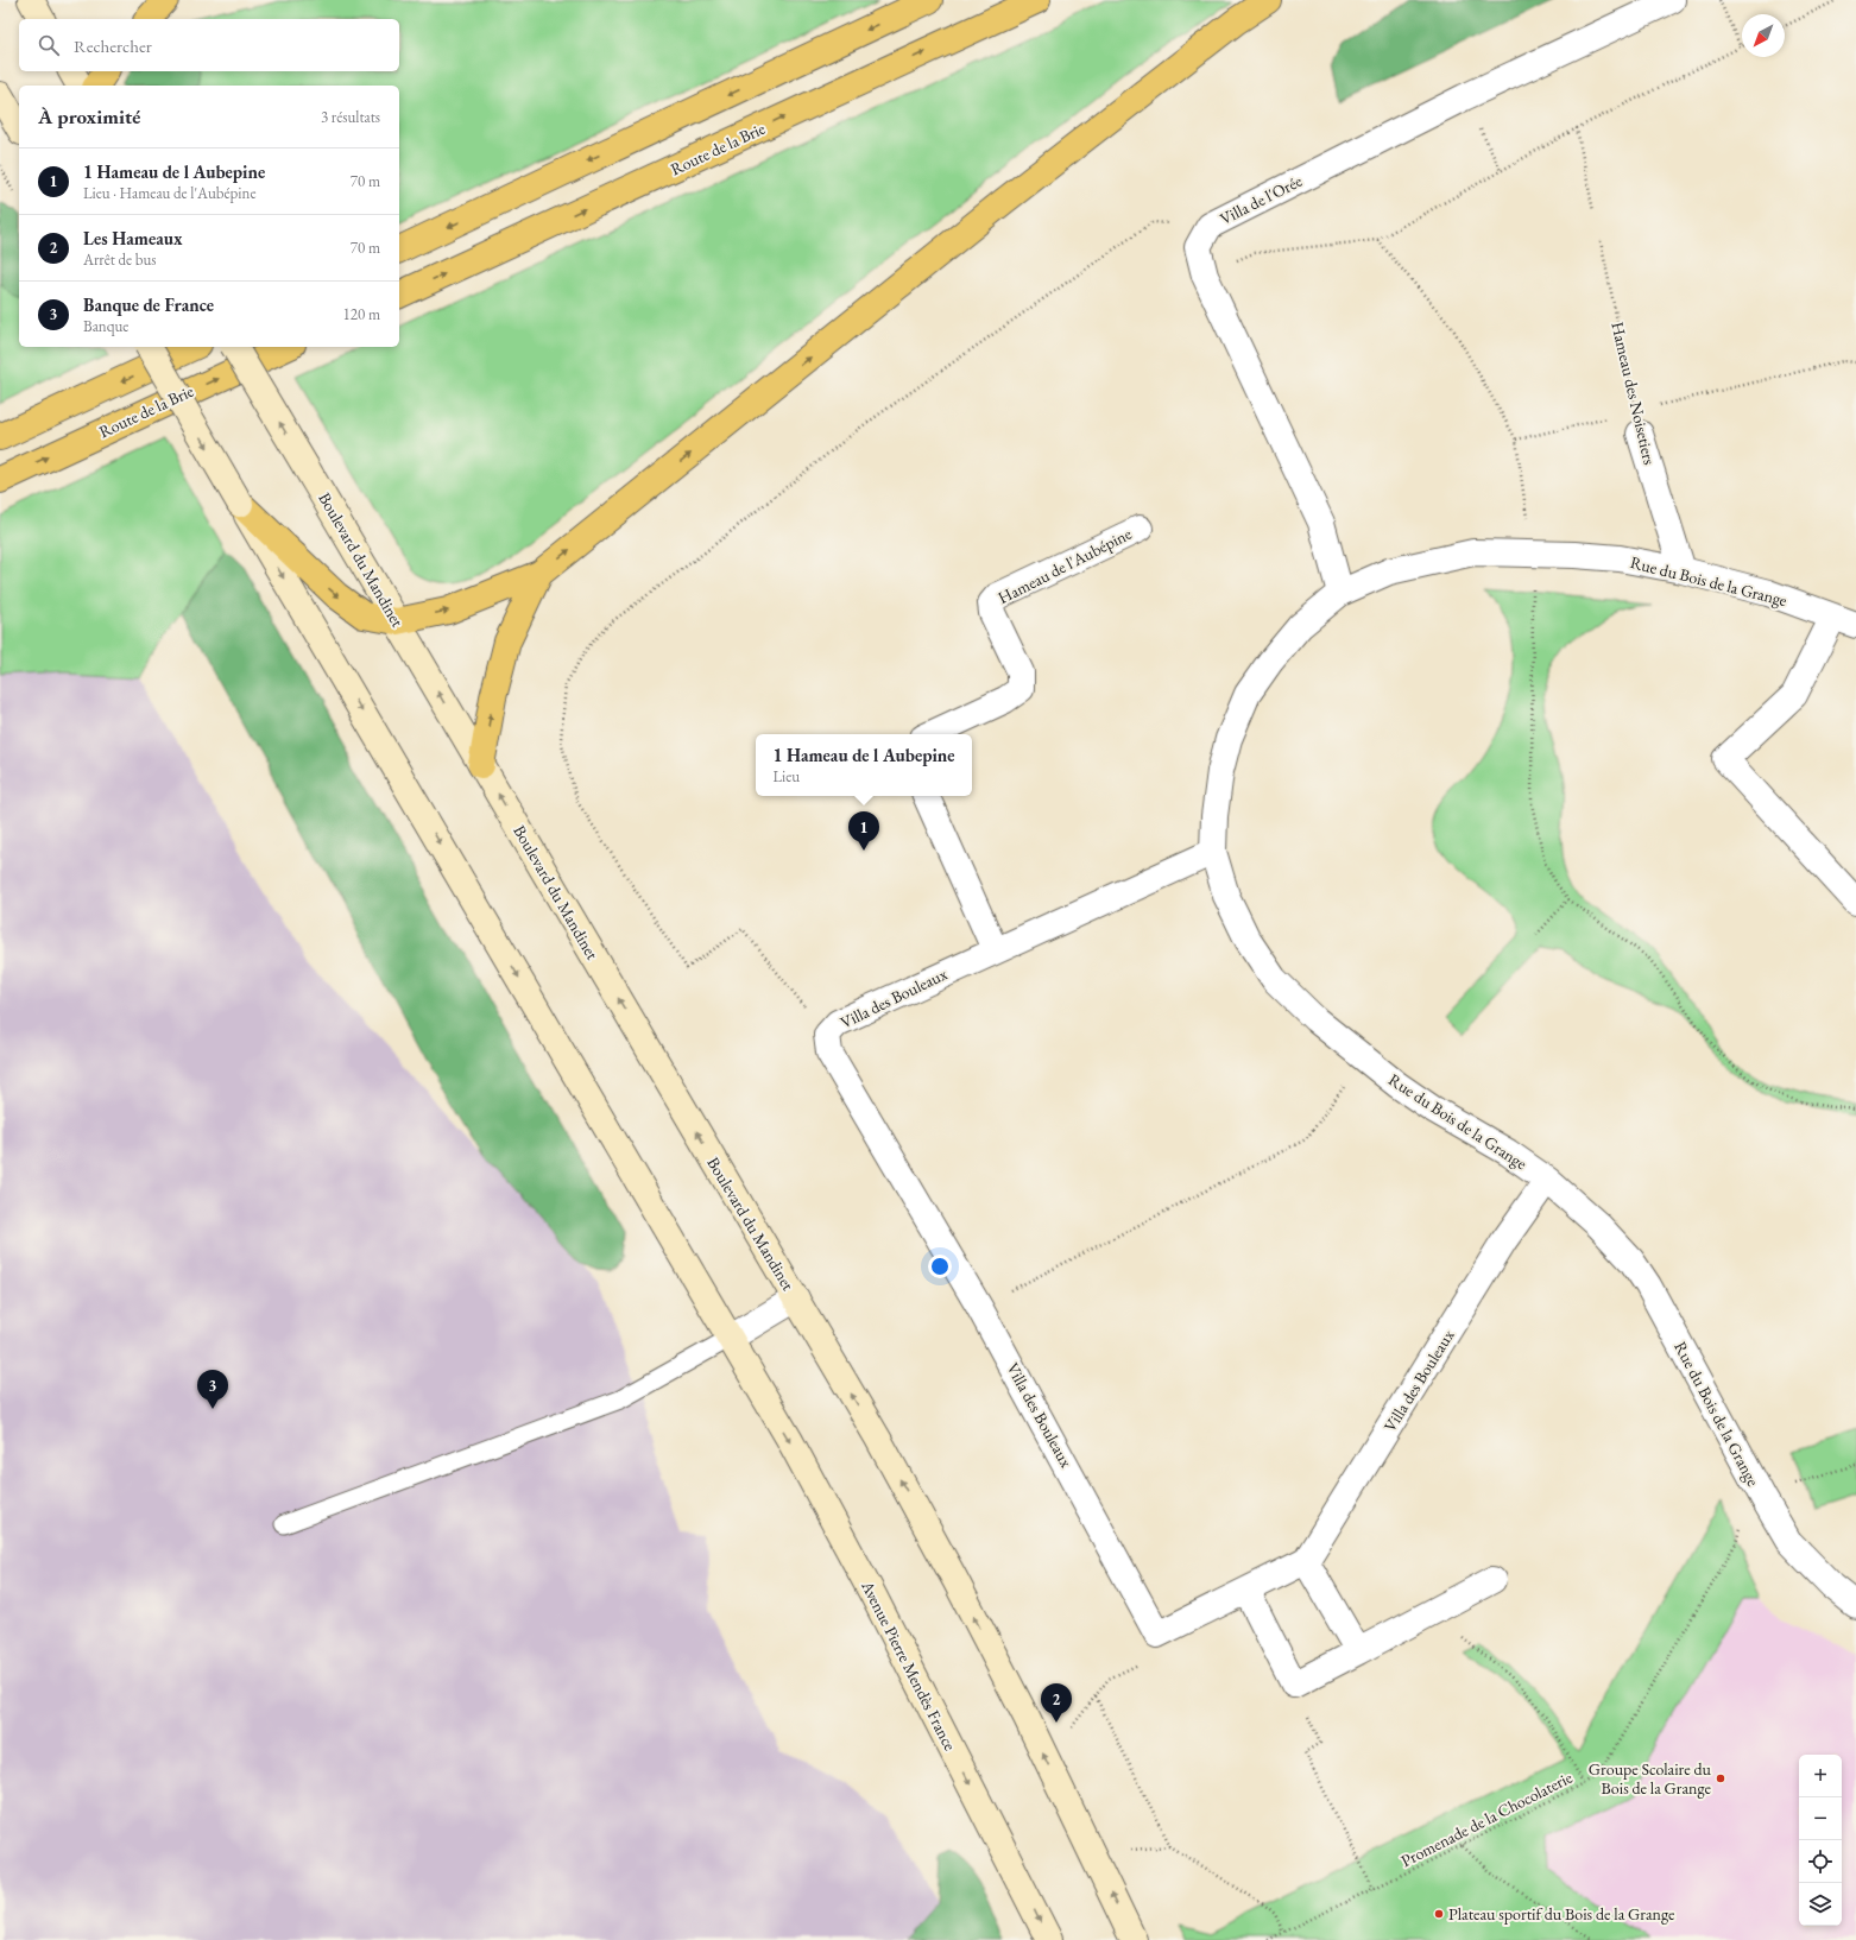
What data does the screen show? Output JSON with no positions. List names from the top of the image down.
{
  "streets": {
    "highway": ["Route de la Brie"],
    "street": [
      "Villa de l'Orée",
      "Hameau des Noisetiers",
      "Boulevard du Mandinet",
      "Hameau de l'Aubépine",
      "Rue du Bois de la Grange",
      "Villa des Bouleaux",
      "Avenue Pierre Mendès France"
    ],
    "path": ["Promenade de la Chocolaterie"]
  },
  "crossings": [
    ["Villa de l'Orée", "Rue du Bois de la Grange"],
    ["Hameau des Noisetiers", "Rue du Bois de la Grange"],
    ["Rue du Bois de la Grange", "Villa des Bouleaux"]
  ],
  "one_way": ["Avenue Pierre Mendès France"],
  "places": ["Groupe Scolaire du Bois de la Grange", "Plateau sportif du Bois de la Grange"],
  "north": "bottom left",
  "page": {
    "search": "Rechercher",
    "heading": ["À proximité", "3 résultats"],
    "list": [
      {
        "mark": "1",
        "name": "1 Hameau de l Aubepine",
        "note": "Lieu · Hameau de l'Aubépine",
        "value": "70 m"
      },
      {
        "mark": "2",
        "name": "Les Hameaux",
        "note": "Arrêt de bus",
        "value": "70 m"
      },
      {
        "mark": "3",
        "name": "Banque de France",
        "note": "Banque",
        "value": "120 m"
      }
    ],
    "popup": ["1 Hameau de l Aubepine", "Lieu"],
    "pins": ["1", "3", "2"],
    "map_buttons": ["+", "−"]
  }
}
